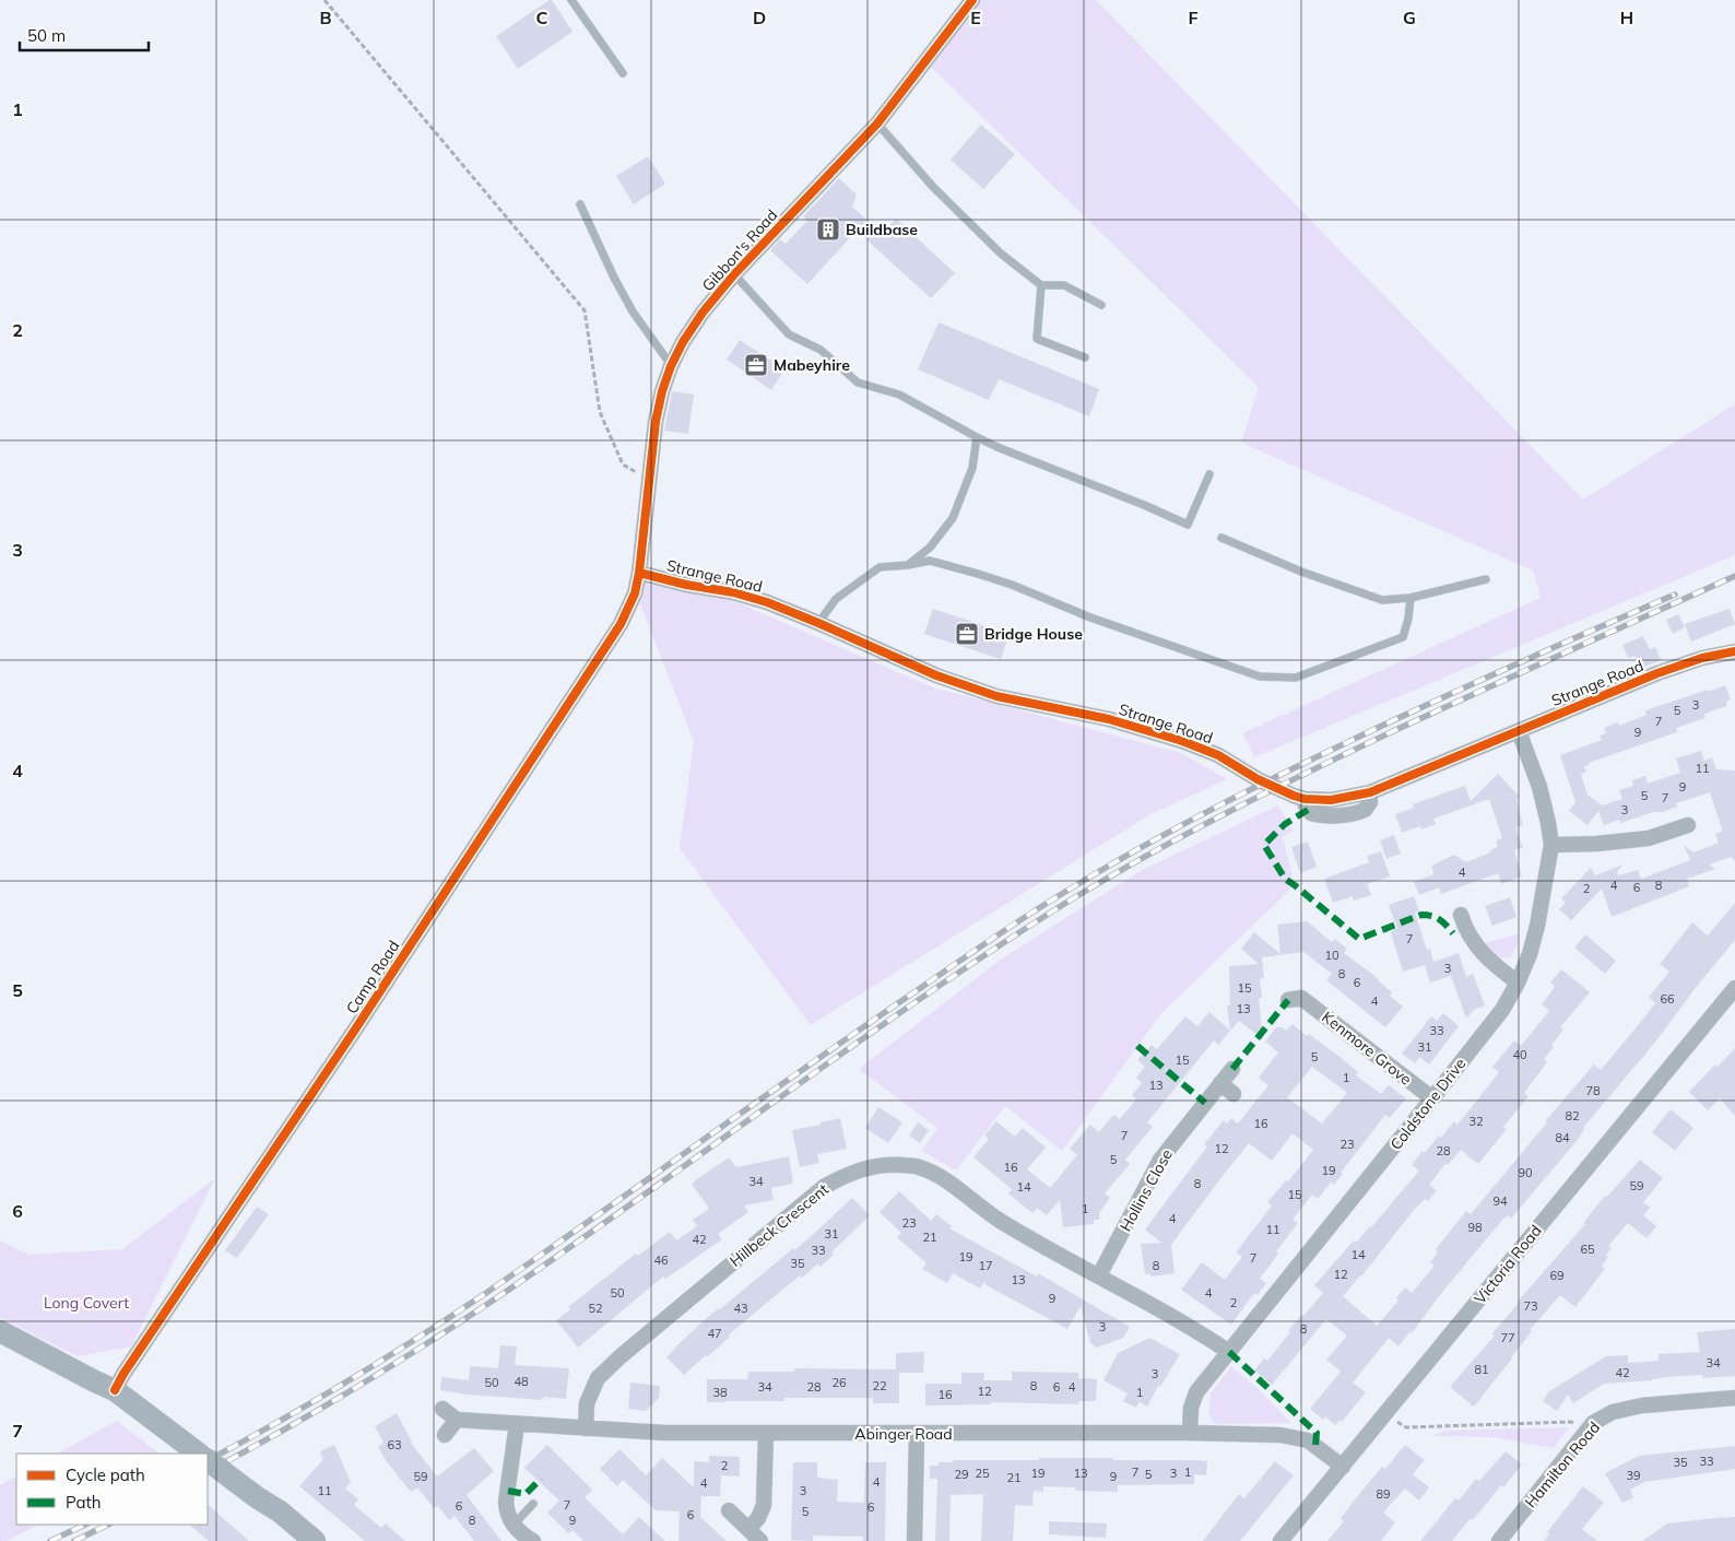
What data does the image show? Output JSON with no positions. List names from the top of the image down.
{
  "streets": {
    "street": [
      "Gibbon's Road",
      "Strange Road",
      "Camp Road",
      "Kenmore Grove",
      "Coldstone Drive",
      "Hollins Close",
      "Hillbeck Crescent",
      "Victoria Road",
      "Abinger Road",
      "Hamilton Road"
    ]
  },
  "crossings": [
    ["Gibbon's Road", "Strange Road"],
    ["Gibbon's Road", "Camp Road"],
    ["Strange Road", "Camp Road"],
    ["Strange Road", "Coldstone Drive"],
    ["Kenmore Grove", "Coldstone Drive"],
    ["Coldstone Drive", "Hillbeck Crescent"],
    ["Coldstone Drive", "Abinger Road"],
    ["Hollins Close", "Hillbeck Crescent"],
    ["Hillbeck Crescent", "Abinger Road"],
    ["Victoria Road", "Abinger Road"]
  ],
  "parks": ["Long Covert"],
  "places": {
    "building": ["Buildbase"],
    "office": ["Mabeyhire", "Bridge House"]
  },
  "house_numbers": [
    "3",
    "5",
    "7",
    "9",
    "11",
    "9",
    "5",
    "7",
    "3",
    "4",
    "4",
    "8",
    "6",
    "2",
    "7",
    "10",
    "3",
    "8",
    "6",
    "15",
    "66",
    "4",
    "13",
    "33",
    "31",
    "40",
    "5",
    "15",
    "1",
    "13",
    "78",
    "82",
    "32",
    "16",
    "7",
    "84",
    "23",
    "12",
    "28",
    "5",
    "16",
    "19",
    "90",
    "34",
    "8",
    "59",
    "14",
    "15",
    "94",
    "1",
    "4",
    "23",
    "98",
    "11",
    "31",
    "21",
    "42",
    "65",
    "33",
    "14",
    "19",
    "7",
    "46",
    "35",
    "17",
    "8",
    "12",
    "69",
    "13",
    "50",
    "4",
    "9",
    "2",
    "73",
    "52",
    "43",
    "3",
    "8",
    "47",
    "77",
    "34",
    "81",
    "42",
    "3",
    "48",
    "50",
    "26",
    "22",
    "8",
    "34",
    "28",
    "6",
    "4",
    "12",
    "38",
    "1",
    "16",
    "63",
    "33",
    "35",
    "2",
    "7",
    "1",
    "25",
    "19",
    "13",
    "3",
    "29",
    "5",
    "39",
    "59",
    "9",
    "21",
    "4",
    "4",
    "11",
    "3",
    "89",
    "7",
    "6",
    "6",
    "5",
    "6",
    "8",
    "9"
  ],
  "legend": ["Cycle path", "Path"],
  "scale_bar": "50 m",
  "grid": {
    "columns": [
      "B",
      "C",
      "D",
      "E",
      "F",
      "G",
      "H"
    ],
    "rows": [
      "1",
      "2",
      "3",
      "4",
      "5",
      "6",
      "7"
    ]
  }
}
